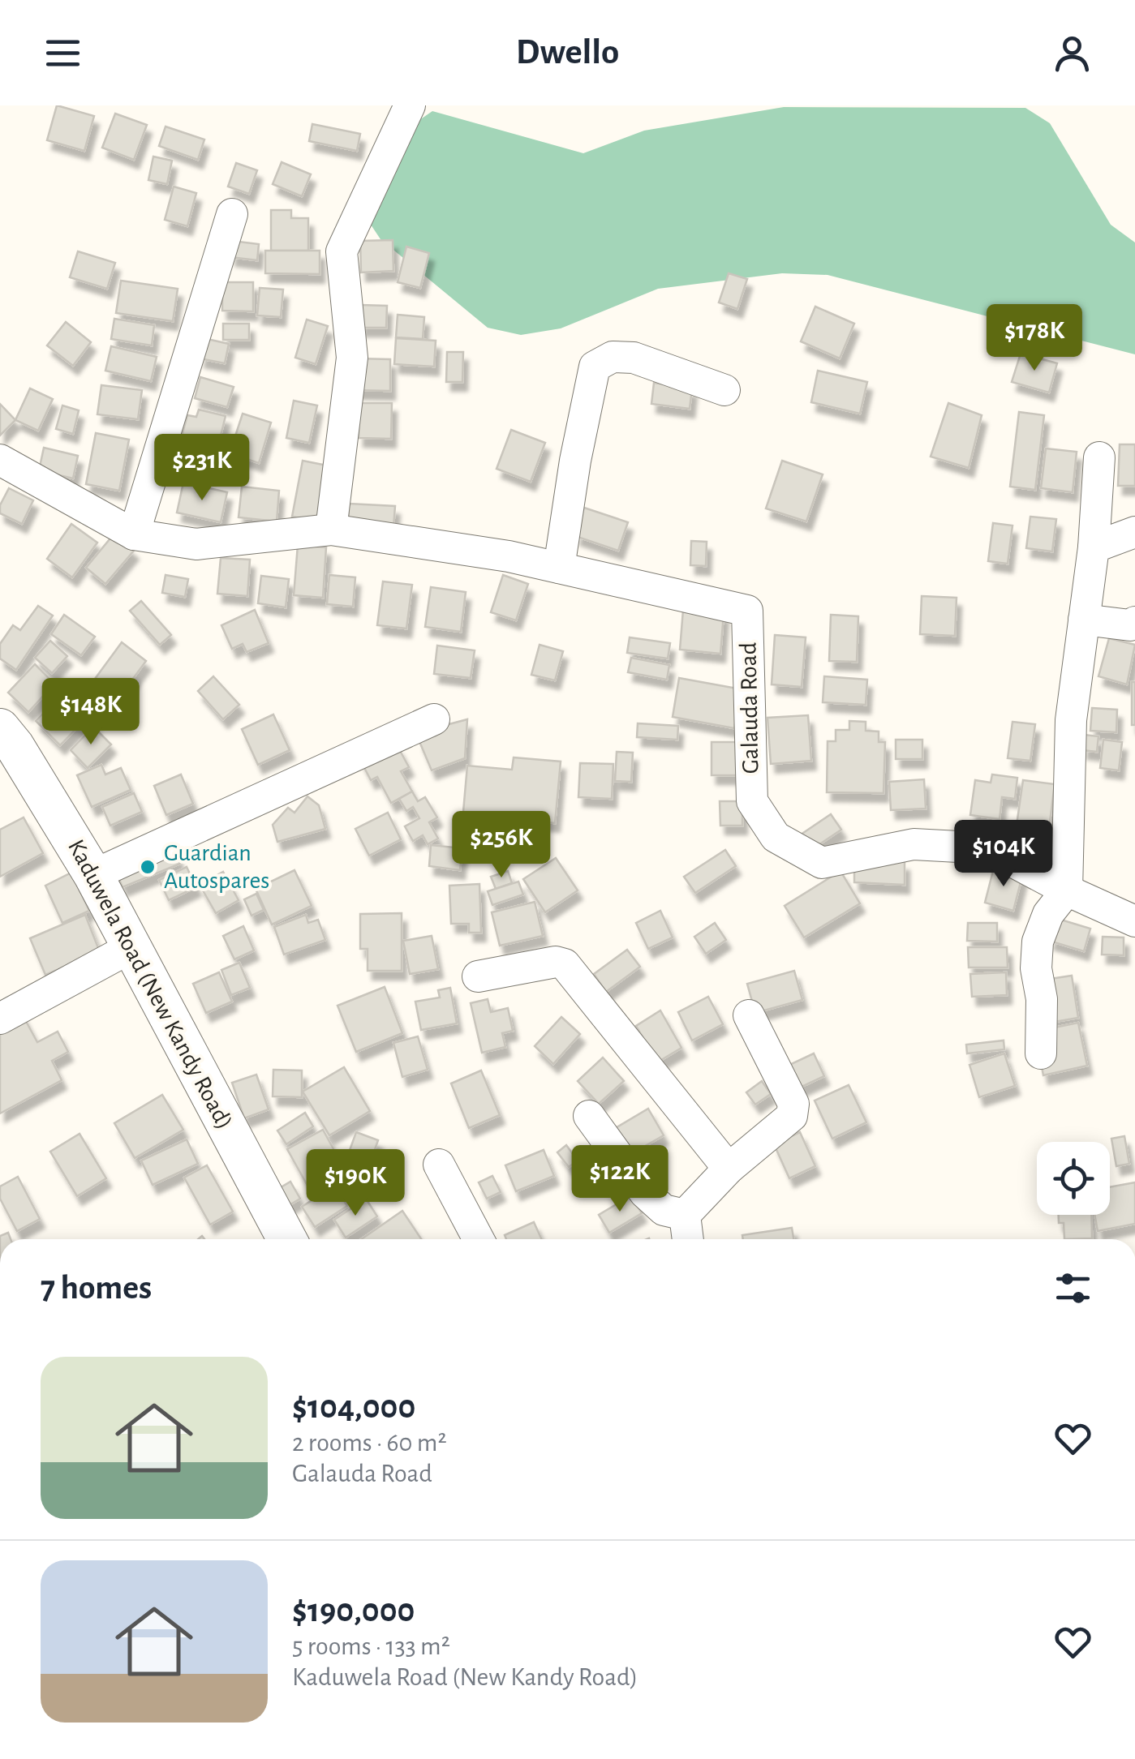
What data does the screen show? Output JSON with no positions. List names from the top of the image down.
{
  "streets": {
    "main road": ["Kaduwela Road (New Kandy Road)"],
    "street": ["Galauda Road"]
  },
  "places": ["Guardian Autospares"],
  "page": {
    "header": "Dwello",
    "price": [
      "$178K",
      "$231K",
      "$148K",
      "$256K",
      "$104K",
      "$122K",
      "$190K"
    ],
    "heading": "7 homes",
    "list": [
      {
        "name": "$104,000",
        "note": "2 rooms · 60 m² · Galauda Road"
      },
      {
        "name": "$190,000",
        "note": "5 rooms · 133 m² · Kaduwela Road (New Kandy Road)"
      }
    ]
  }
}
